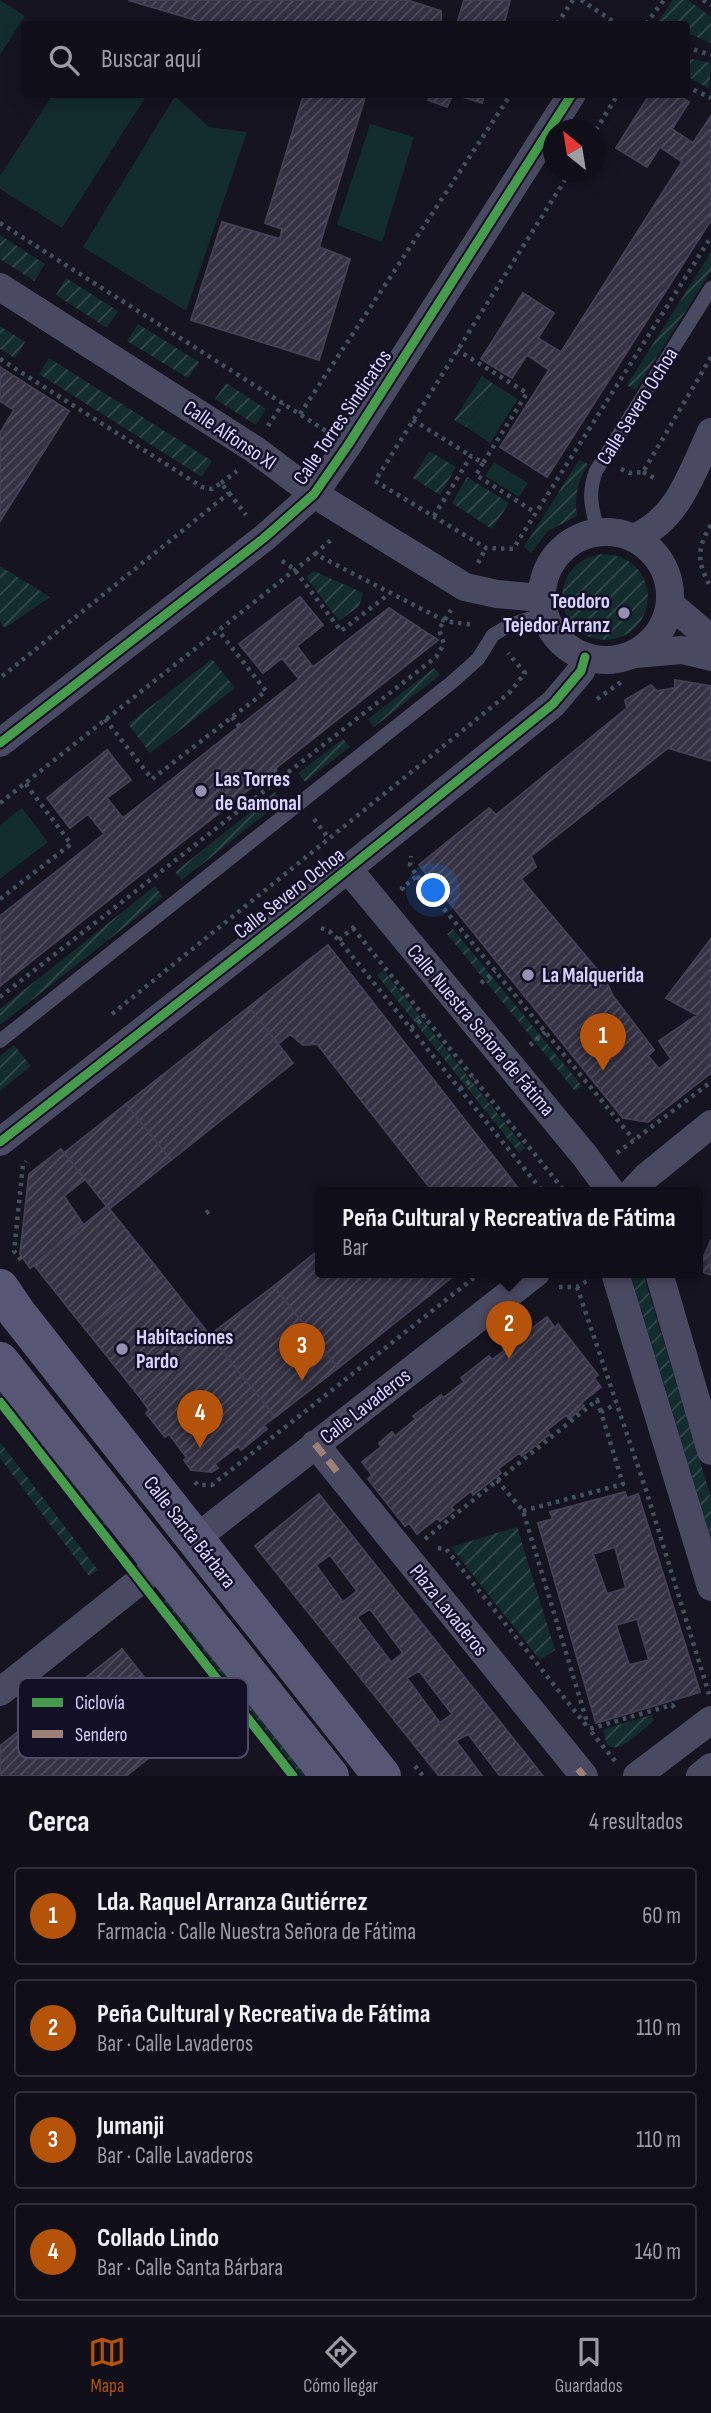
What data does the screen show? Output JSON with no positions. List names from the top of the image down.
{
  "streets": {
    "main road": ["Calle Santa Bárbara"],
    "street": [
      "Calle Severo Ochoa",
      "Calle Torres Sindicatos",
      "Calle Alfonso XI",
      "Calle Nuestra Señora de Fátima",
      "Calle Lavaderos",
      "Plaza Lavaderos"
    ]
  },
  "crossings": [
    ["Calle Severo Ochoa", "Calle Alfonso XI"],
    ["Calle Severo Ochoa", "Calle Nuestra Señora de Fátima"],
    ["Calle Torres Sindicatos", "Calle Alfonso XI"],
    ["Calle Lavaderos", "Calle Santa Bárbara"],
    ["Calle Lavaderos", "Plaza Lavaderos"]
  ],
  "places": [
    "Teodoro Tejedor Arranz",
    "Las Torres de Gamonal",
    "La Malquerida",
    "Habitaciones Pardo"
  ],
  "legend": ["Ciclovía", "Sendero"],
  "north": "top left",
  "page": {
    "search": "Buscar aquí",
    "pins": [
      "1",
      "2",
      "3",
      "4"
    ],
    "popup": ["Peña Cultural y Recreativa de Fátima", "Bar"],
    "heading": ["Cerca", "4 resultados"],
    "list": [
      {
        "mark": "1",
        "name": "Lda. Raquel Arranza Gutiérrez",
        "note": "Farmacia · Calle Nuestra Señora de Fátima",
        "value": "60 m"
      },
      {
        "mark": "2",
        "name": "Peña Cultural y Recreativa de Fátima",
        "note": "Bar · Calle Lavaderos",
        "value": "110 m"
      },
      {
        "mark": "3",
        "name": "Jumanji",
        "note": "Bar · Calle Lavaderos",
        "value": "110 m"
      },
      {
        "mark": "4",
        "name": "Collado Lindo",
        "note": "Bar · Calle Santa Bárbara",
        "value": "140 m"
      }
    ],
    "nav": ["Mapa", "Cómo llegar", "Guardados"]
  }
}
